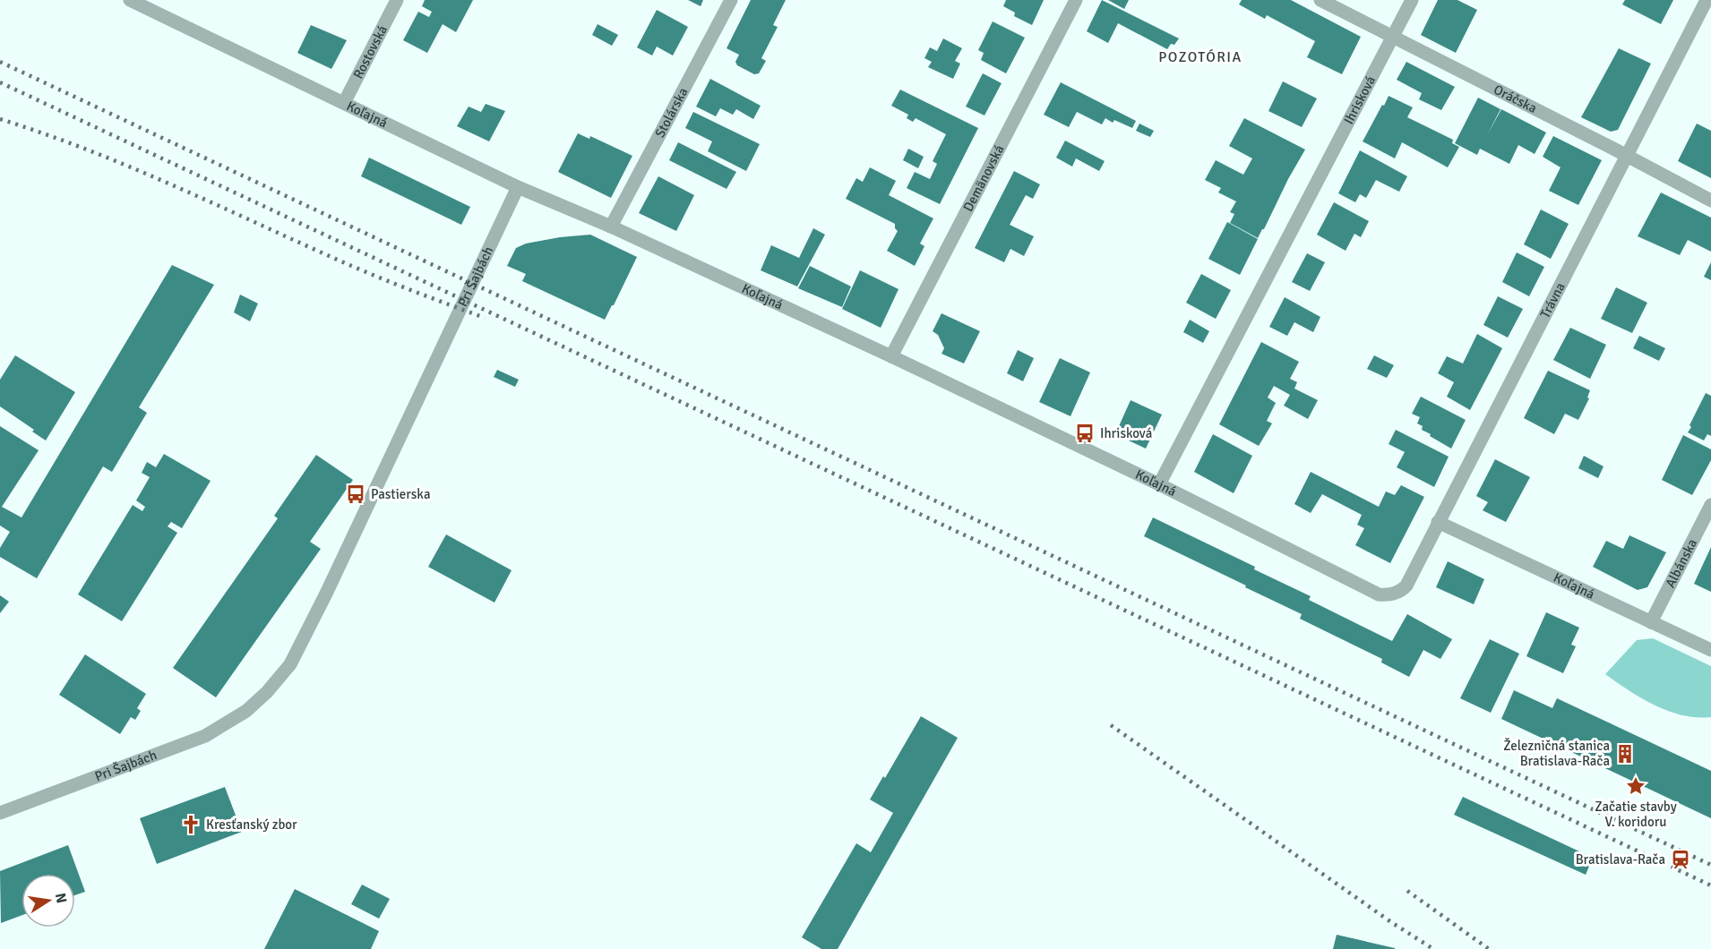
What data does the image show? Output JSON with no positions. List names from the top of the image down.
{
  "streets": {
    "street": [
      "Rostovská",
      "Ihrisková",
      "Oráčska",
      "Stolárska",
      "Koľajná",
      "Demänovská",
      "Pri Šajbách",
      "Trávna",
      "Albánska"
    ]
  },
  "crossings": [
    ["Rostovská", "Koľajná"],
    ["Ihrisková", "Oráčska"],
    ["Ihrisková", "Koľajná"],
    ["Oráčska", "Trávna"],
    ["Stolárska", "Koľajná"],
    ["Koľajná", "Demänovská"],
    ["Koľajná", "Pri Šajbách"],
    ["Koľajná", "Trávna"],
    ["Koľajná", "Albánska"]
  ],
  "districts": ["POZOTÓRIA"],
  "places": {
    "bus stop": ["Ihrisková", "Pastierska"],
    "building": ["Železničná stanica Bratislava-Rača"],
    "place": ["Začatie stavby V. koridoru"],
    "church": ["Kresťanský zbor"],
    "station": ["Bratislava-Rača"]
  },
  "north": "right"
}
